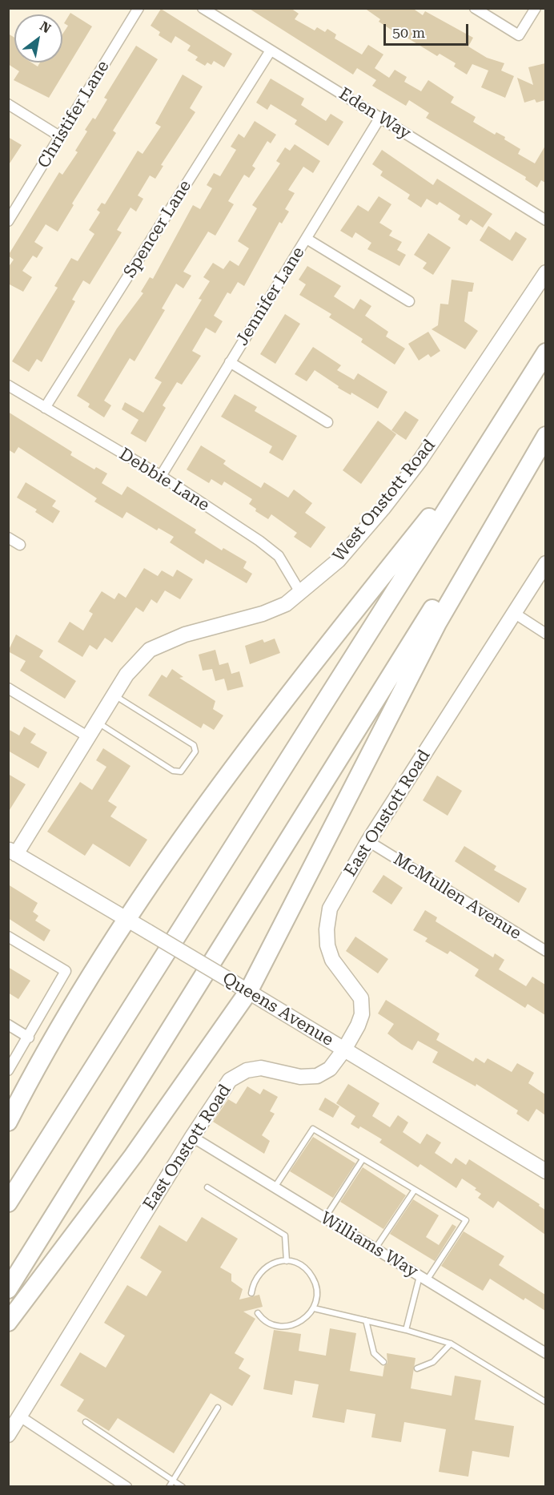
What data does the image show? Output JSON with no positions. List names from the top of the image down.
{
  "streets": {
    "street": [
      "Eden Way",
      "Christifer Lane",
      "Spencer Lane",
      "Jennifer Lane",
      "Debbie Lane",
      "West Onstott Road",
      "East Onstott Road",
      "McMullen Avenue",
      "Queens Avenue",
      "Williams Way"
    ]
  },
  "crossings": [
    ["Eden Way", "Spencer Lane"],
    ["Eden Way", "Jennifer Lane"],
    ["Spencer Lane", "Debbie Lane"],
    ["Jennifer Lane", "Debbie Lane"],
    ["Debbie Lane", "West Onstott Road"],
    ["West Onstott Road", "Queens Avenue"],
    ["East Onstott Road", "McMullen Avenue"],
    ["East Onstott Road", "Queens Avenue"],
    ["East Onstott Road", "Williams Way"]
  ],
  "scale_bar": "50 m",
  "north": "top right"
}
